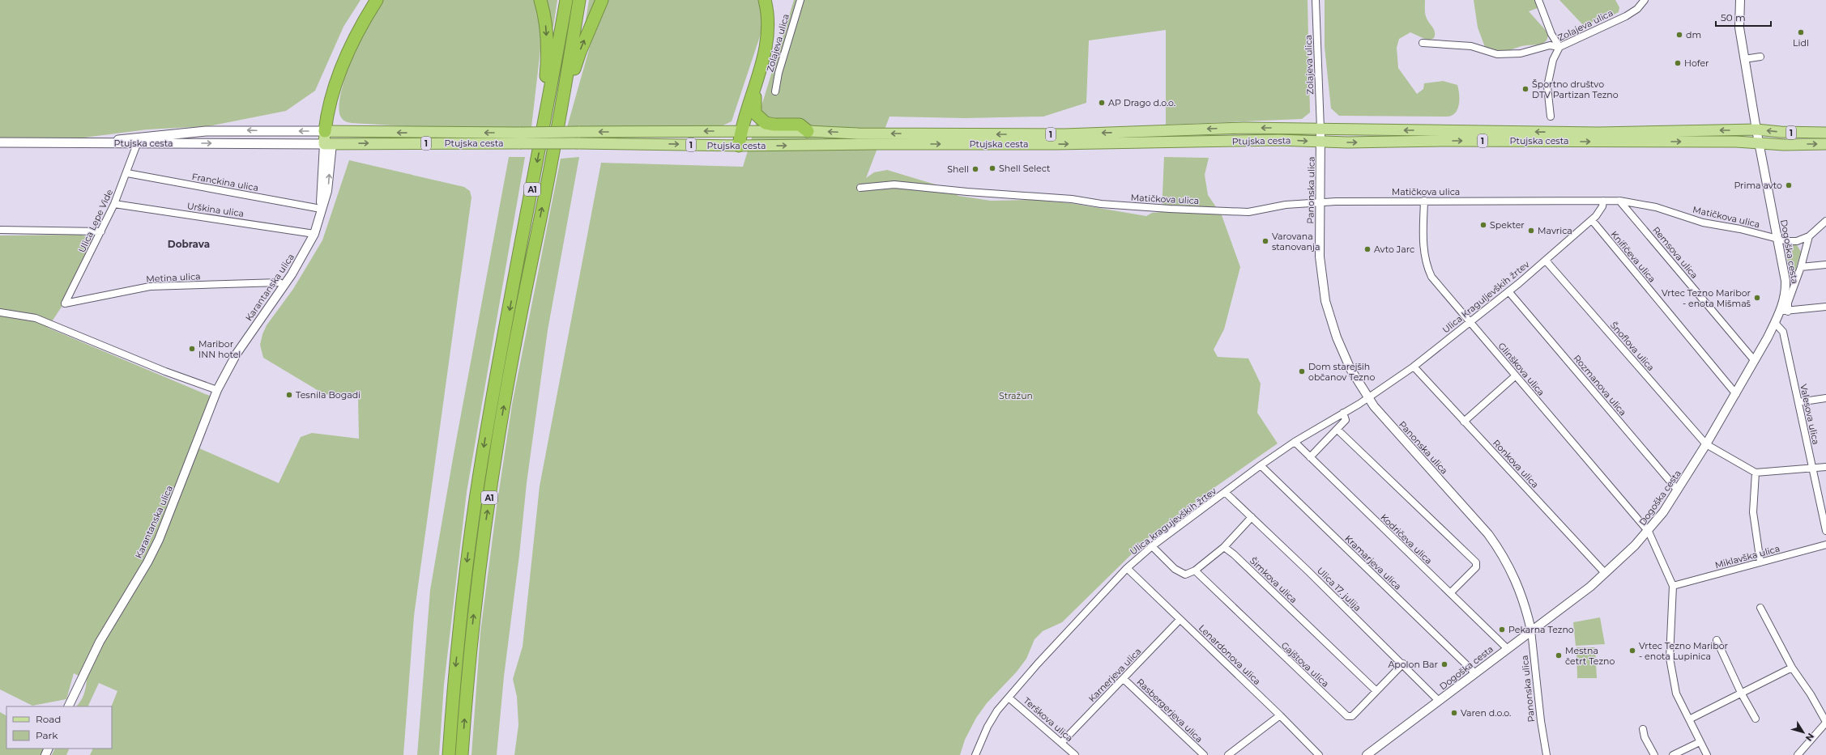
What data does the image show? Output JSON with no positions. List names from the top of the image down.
{
  "streets": {
    "highway": ["A1"],
    "main road": ["1", "Ptujska cesta"],
    "street": [
      "Zolajeva ulica",
      "Franckina ulica",
      "Panonska ulica",
      "Matičkova ulica",
      "Urškina ulica",
      "Ulica Lepe Vide",
      "Dogoška cesta",
      "Remsova ulica",
      "Knifičeva ulica",
      "Metina ulica",
      "Karantanska ulica",
      "Ulica Kraguljevških žrtev",
      "Šnoflova ulica",
      "Glinškova ulica",
      "Rozmanova ulica",
      "Valesova ulica",
      "Ronkova ulica",
      "Ulica kragujevških žrtev",
      "Kodričeva ulica",
      "Miklavška ulica",
      "Kramarjeva ulica",
      "Šimkova ulica",
      "Ulica 17. julija",
      "Lenardonova ulica",
      "Gajštova ulica",
      "Karnerjeva ulica",
      "Rasbergerjeva ulica",
      "Terškova ulica"
    ]
  },
  "crossings": [
    ["Zolajeva ulica", "Ptujska cesta"],
    ["Ptujska cesta", "Panonska ulica"],
    ["Ptujska cesta", "Ulica Lepe Vide"],
    ["Ptujska cesta", "Dogoška cesta"],
    ["Ptujska cesta", "Karantanska ulica"],
    ["Franckina ulica", "Ulica Lepe Vide"],
    ["Franckina ulica", "Karantanska ulica"],
    ["Panonska ulica", "Matičkova ulica"],
    ["Panonska ulica", "Dogoška cesta"],
    ["Panonska ulica", "Ulica Kraguljevških žrtev"],
    ["Panonska ulica", "Ulica kragujevških žrtev"],
    ["Matičkova ulica", "Dogoška cesta"],
    ["Matičkova ulica", "Remsova ulica"],
    ["Matičkova ulica", "Ulica Kraguljevških žrtev"],
    ["Matičkova ulica", "Glinškova ulica"],
    ["Urškina ulica", "Ulica Lepe Vide"],
    ["Urškina ulica", "Karantanska ulica"],
    ["Ulica Lepe Vide", "Metina ulica"],
    ["Dogoška cesta", "Remsova ulica"],
    ["Dogoška cesta", "Knifičeva ulica"],
    ["Dogoška cesta", "Šnoflova ulica"],
    ["Dogoška cesta", "Glinškova ulica"],
    ["Dogoška cesta", "Rozmanova ulica"],
    ["Dogoška cesta", "Valesova ulica"],
    ["Dogoška cesta", "Ronkova ulica"],
    ["Dogoška cesta", "Kodričeva ulica"],
    ["Dogoška cesta", "Kramarjeva ulica"],
    ["Dogoška cesta", "Ulica 17. julija"],
    ["Knifičeva ulica", "Ulica Kraguljevških žrtev"],
    ["Metina ulica", "Karantanska ulica"],
    ["Ulica Kraguljevških žrtev", "Šnoflova ulica"],
    ["Ulica Kraguljevških žrtev", "Glinškova ulica"],
    ["Ulica Kraguljevških žrtev", "Rozmanova ulica"],
    ["Ulica Kraguljevških žrtev", "Ronkova ulica"],
    ["Ulica Kraguljevških žrtev", "Ulica kragujevških žrtev"],
    ["Glinškova ulica", "Miklavška ulica"],
    ["Ulica kragujevških žrtev", "Kodričeva ulica"],
    ["Ulica kragujevških žrtev", "Kramarjeva ulica"],
    ["Ulica kragujevških žrtev", "Ulica 17. julija"],
    ["Ulica kragujevških žrtev", "Lenardonova ulica"],
    ["Ulica kragujevških žrtev", "Terškova ulica"],
    ["Šimkova ulica", "Gajštova ulica"],
    ["Ulica 17. julija", "Gajštova ulica"],
    ["Lenardonova ulica", "Karnerjeva ulica"],
    ["Karnerjeva ulica", "Rasbergerjeva ulica"],
    ["Karnerjeva ulica", "Terškova ulica"]
  ],
  "districts": ["Dobrava"],
  "parks": ["Stražun"],
  "places": [
    "Lidl",
    "dm",
    "Hofer",
    "Športno društvo DTV Partizan Tezno",
    "AP Drago d.o.o.",
    "Shell Select",
    "Shell",
    "Prima avto",
    "Spekter",
    "Mavrica",
    "Varovana stanovanja",
    "Avto Jarc",
    "Vrtec Tezno Maribor - enota Mišmaš",
    "Maribor INN hotel",
    "Dom starejših občanov Tezno",
    "Tesnila Bogadi",
    "Pekarna Tezno",
    "Vrtec Tezno Maribor - enota Lupinica",
    "Mestna četrt Tezno",
    "Apolon Bar",
    "Varen d.o.o."
  ],
  "legend": ["Road", "Park"],
  "scale_bar": "50 m",
  "north": "bottom right"
}
